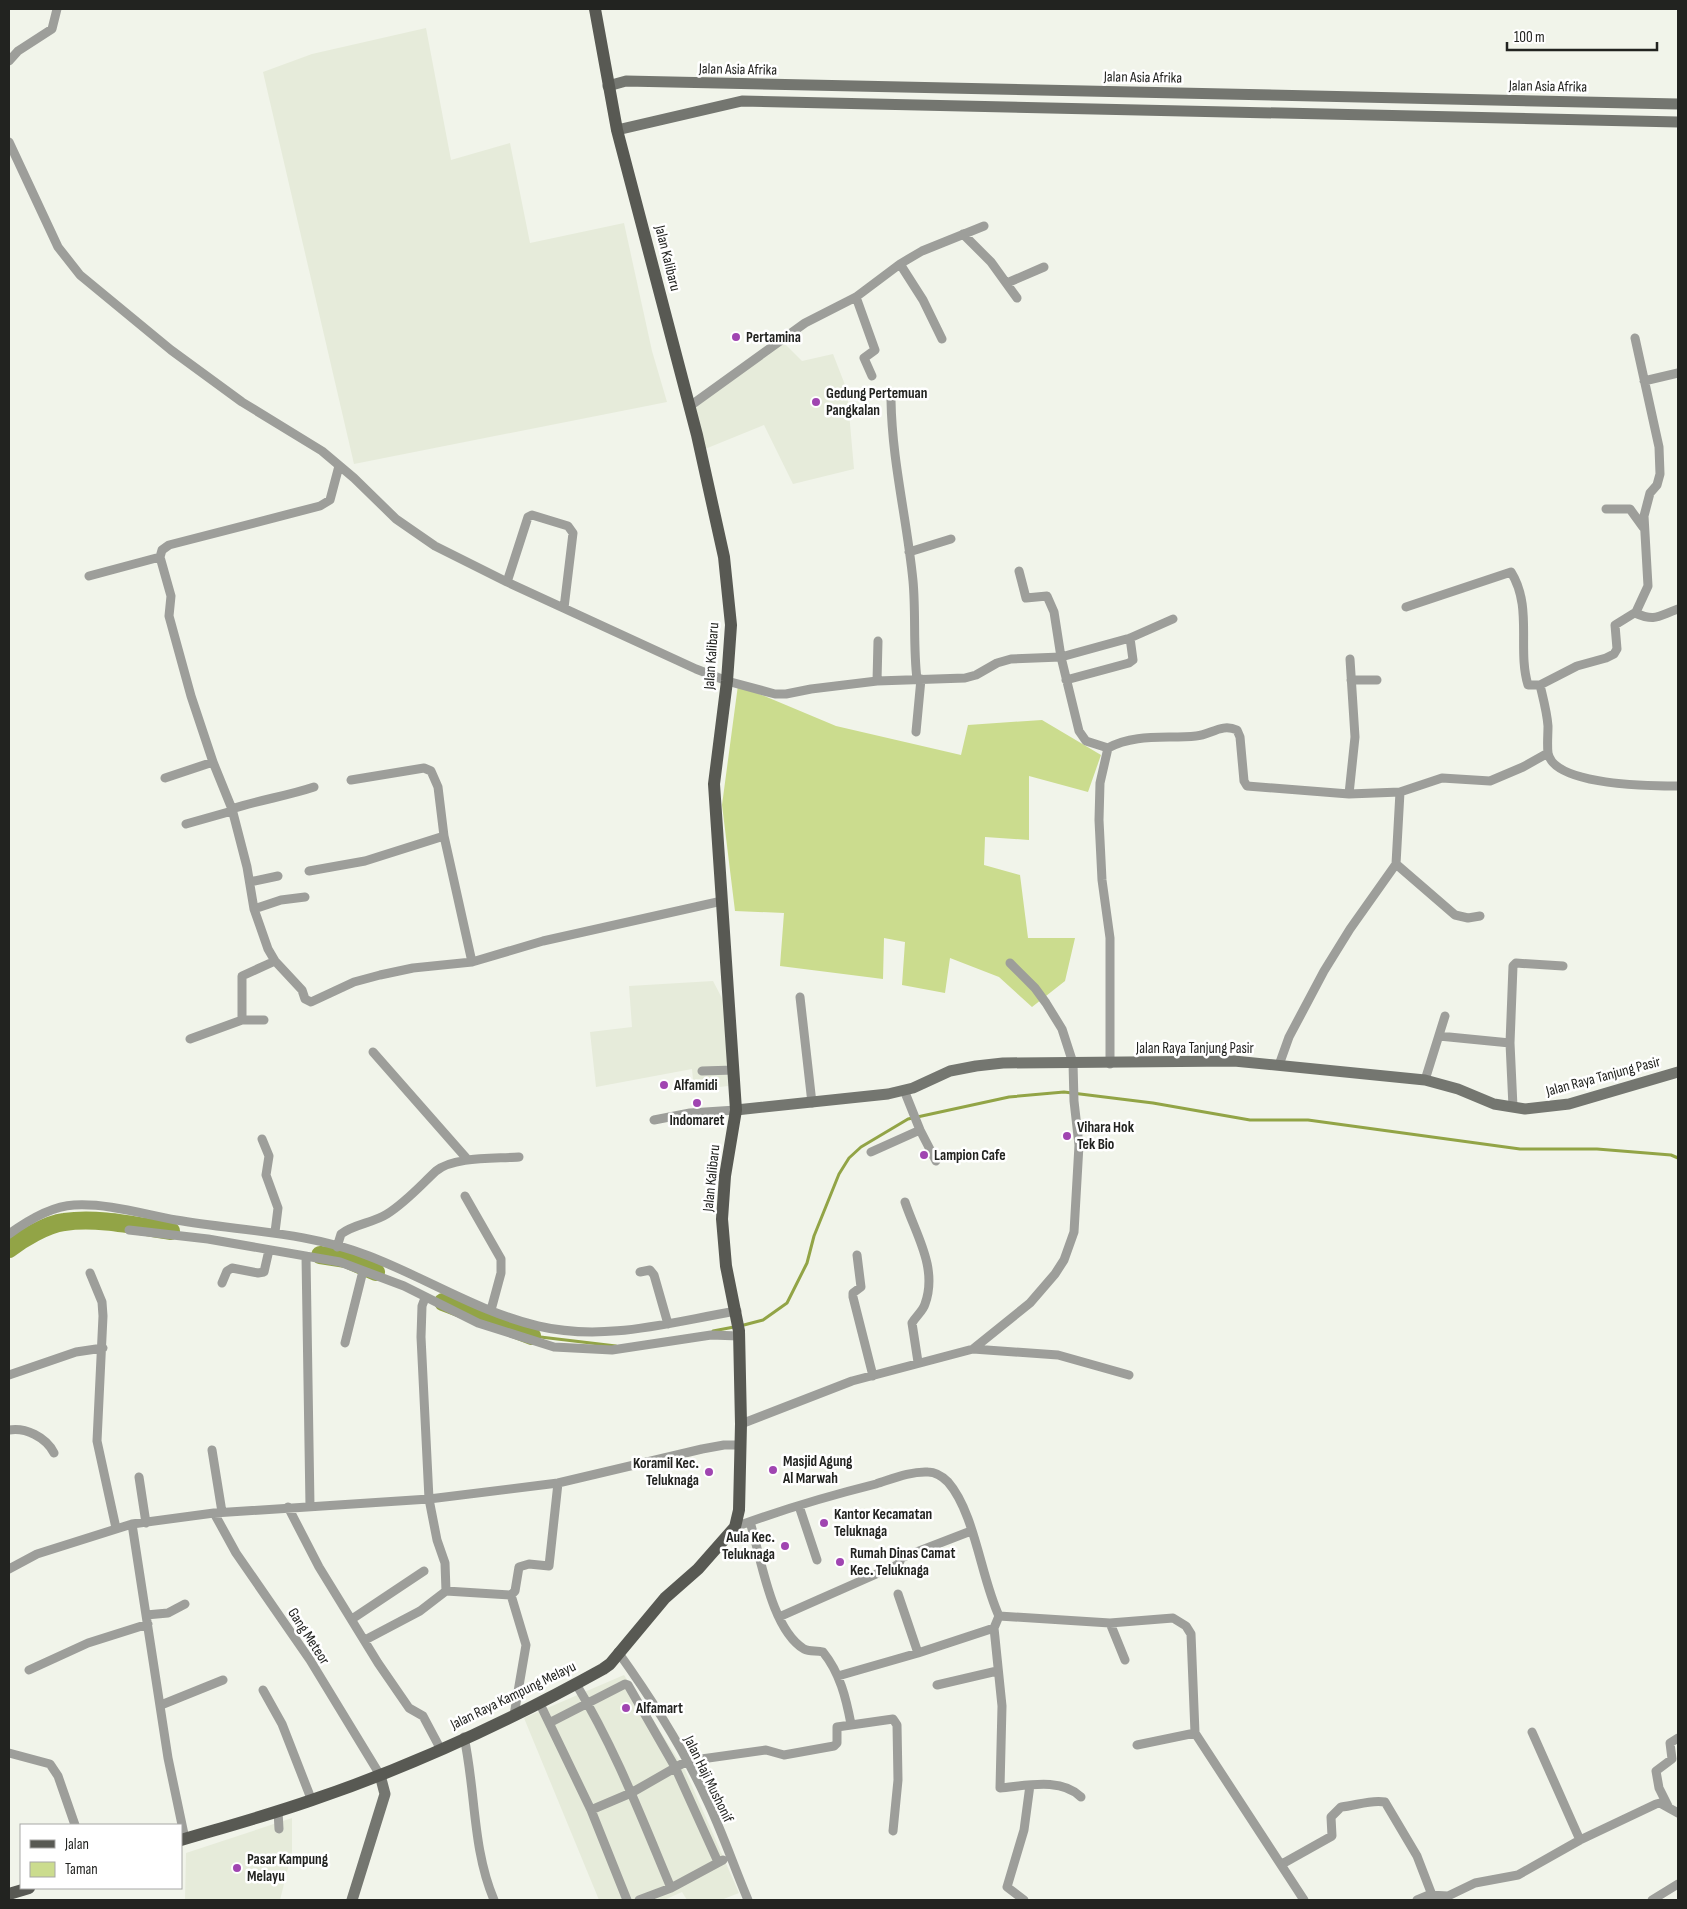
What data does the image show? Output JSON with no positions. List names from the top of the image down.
{
  "streets": {
    "main road": ["Jalan Kalibaru", "Jalan Raya Kampung Melayu"],
    "street": [
      "Jalan Asia Afrika",
      "Jalan Raya Tanjung Pasir",
      "Gang Meteor",
      "Jalan Haji Mushonif"
    ]
  },
  "crossings": [
    ["Jalan Asia Afrika", "Jalan Kalibaru"],
    ["Jalan Kalibaru", "Jalan Raya Tanjung Pasir"],
    ["Gang Meteor", "Jalan Raya Kampung Melayu"],
    ["Jalan Raya Kampung Melayu", "Jalan Haji Mushonif"]
  ],
  "places": [
    "Pertamina",
    "Gedung Pertemuan Pangkalan",
    "Alfamidi",
    "Indomaret",
    "Vihara Hok Tek Bio",
    "Lampion Cafe",
    "Masjid Agung Al Marwah",
    "Koramil Kec. Teluknaga",
    "Kantor Kecamatan Teluknaga",
    "Aula Kec. Teluknaga",
    "Rumah Dinas Camat Kec. Teluknaga",
    "Alfamart",
    "Pasar Kampung Melayu"
  ],
  "legend": ["Jalan", "Taman"],
  "scale_bar": "100 m"
}
